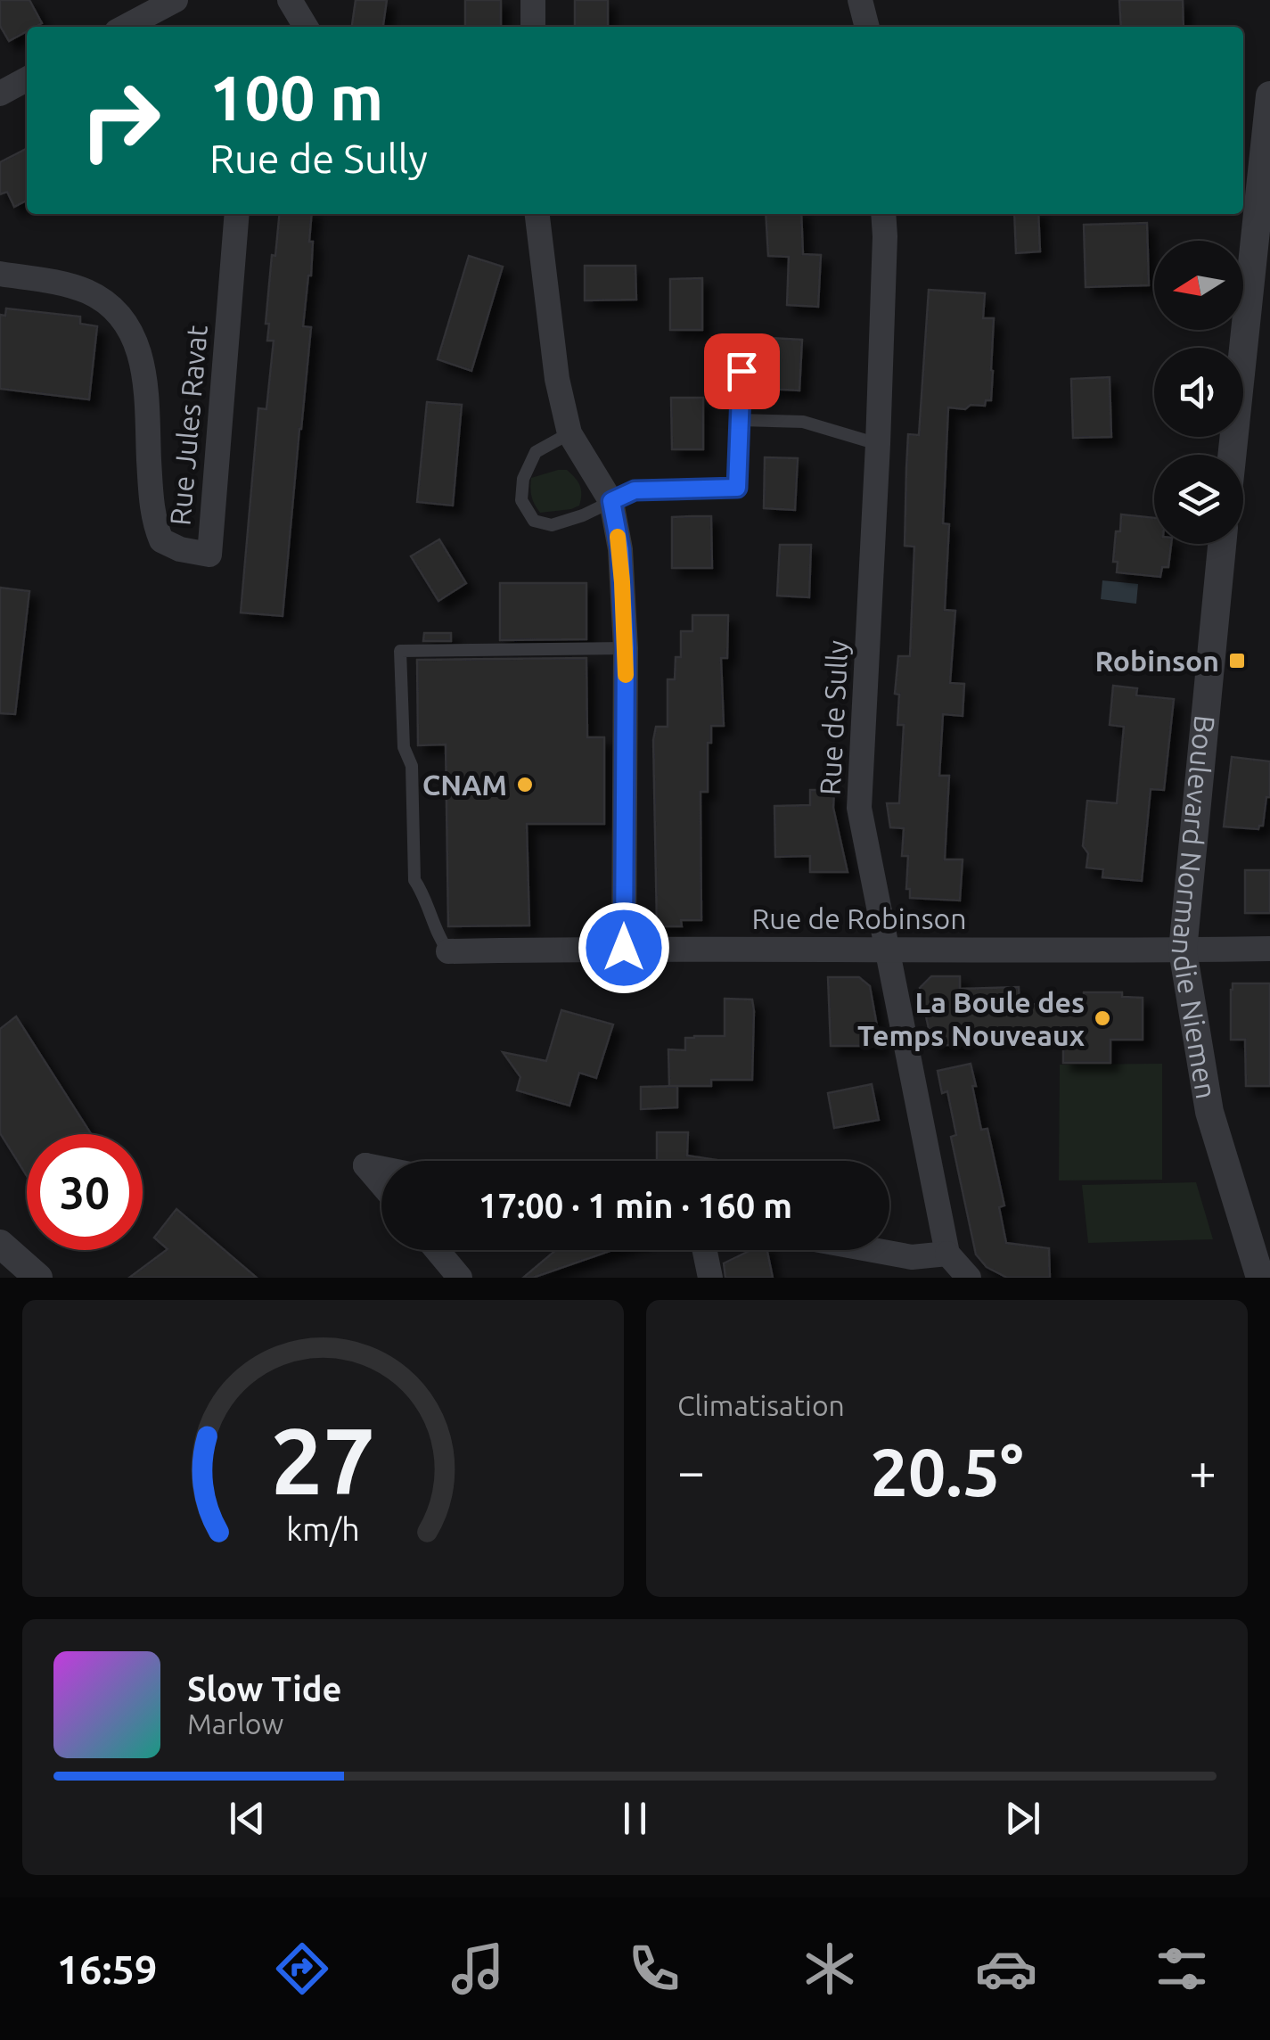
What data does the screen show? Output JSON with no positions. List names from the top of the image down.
{
  "streets": {
    "street": [
      "Rue Jules Ravat",
      "Rue de Sully",
      "Boulevard Normandie Niemen",
      "Rue de Robinson"
    ]
  },
  "crossings": [
    ["Rue de Sully", "Rue de Robinson"],
    ["Boulevard Normandie Niemen", "Rue de Robinson"]
  ],
  "places": {
    "transit": ["Robinson"],
    "other": ["CNAM", "La Boule des Temps Nouveaux"]
  },
  "north": "left",
  "page": {
    "turn": ["100 m", "Rue de Sully"],
    "limit": "30",
    "trip": "17:00 · 1 min · 160 m",
    "tile": "Climatisation",
    "heat": ["−", "20.5°", "+"],
    "song": ["Slow Tide", "Marlow"],
    "tabs": "16:59",
    "gauge": ["27", "km/h"]
  }
}
